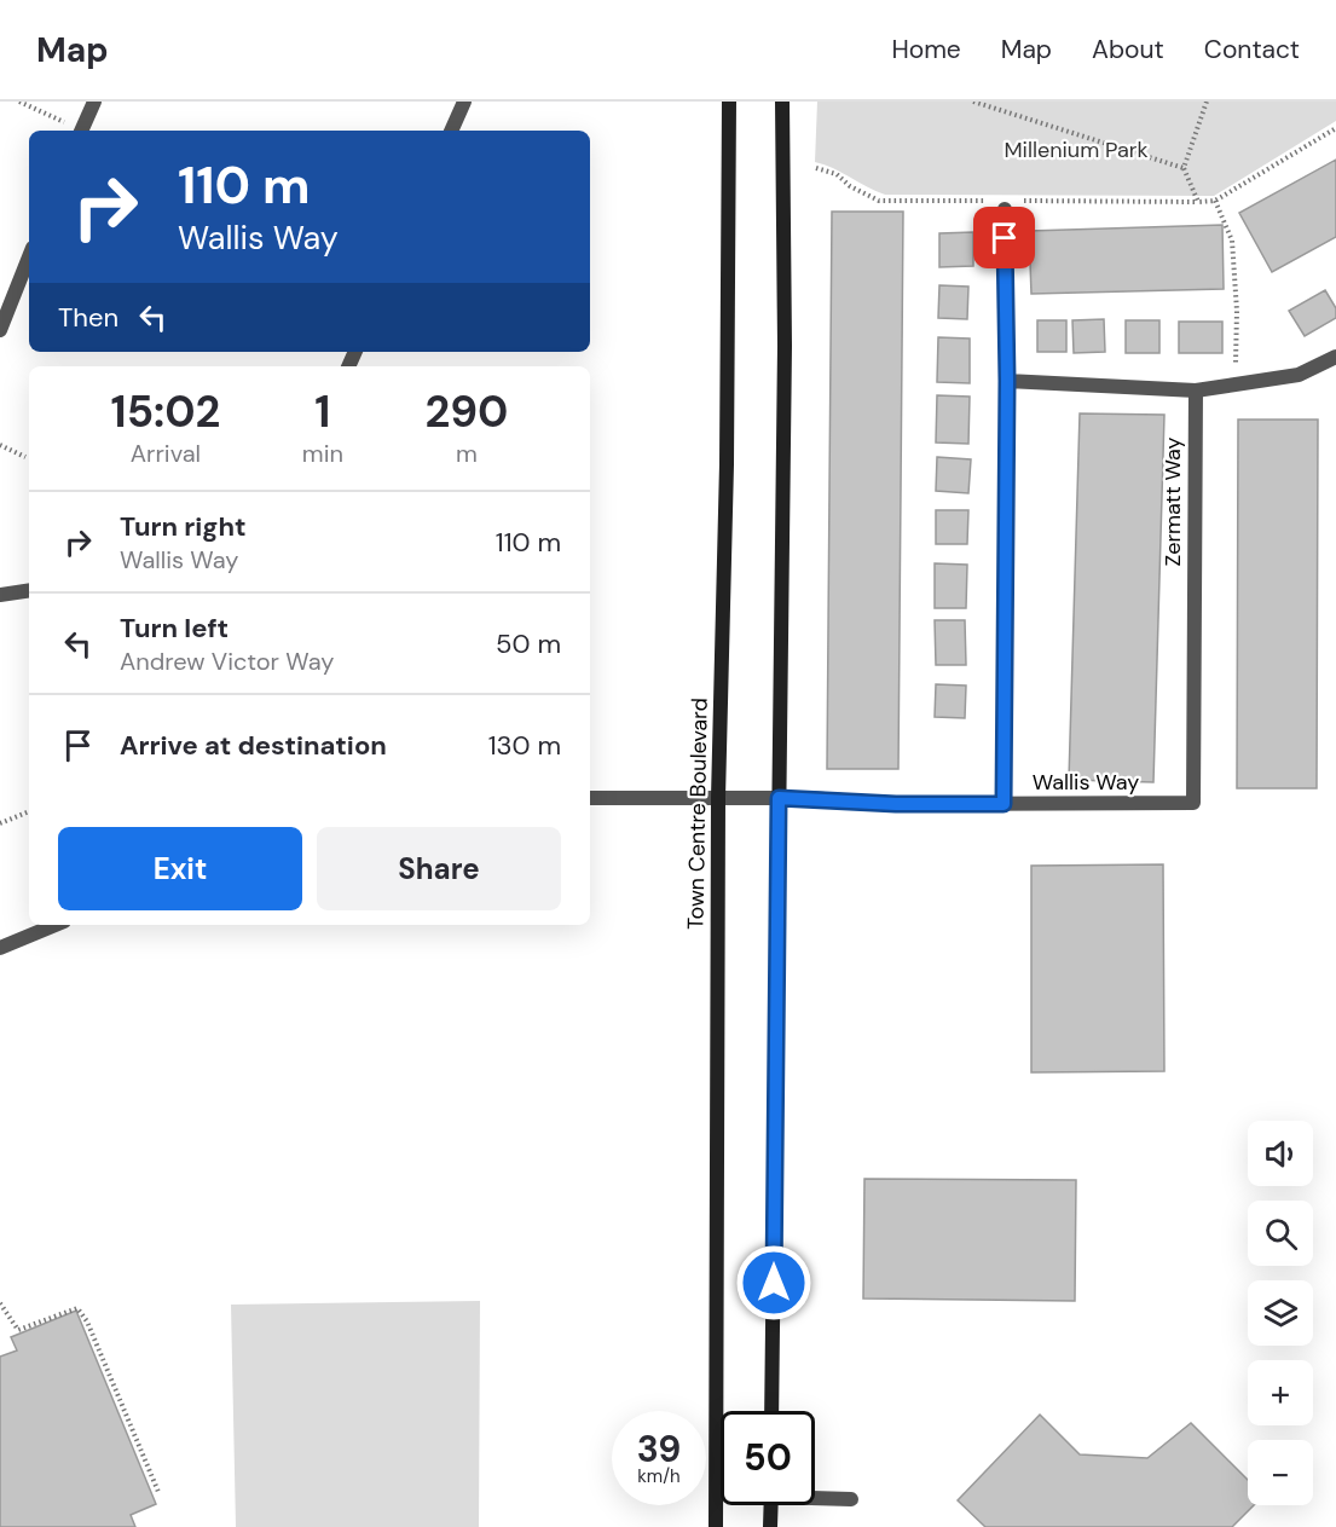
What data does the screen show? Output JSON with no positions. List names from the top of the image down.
{
  "streets": {
    "main road": ["Town Centre Boulevard"],
    "street": ["Zermatt Way", "Wallis Way"]
  },
  "crossings": [
    ["Zermatt Way", "Wallis Way"],
    ["Wallis Way", "Town Centre Boulevard"]
  ],
  "parks": ["Millenium Park"],
  "page": {
    "header": "Map",
    "nav": [
      "Home",
      "Map",
      "About",
      "Contact"
    ],
    "turn": ["110 m", "Wallis Way"],
    "then": "Then",
    "eta": [
      "15:02",
      "Arrival",
      "1",
      "min",
      "290",
      "m"
    ],
    "list": [
      {
        "name": "Turn right",
        "note": "Wallis Way",
        "value": "110 m"
      },
      {
        "name": "Turn left",
        "note": "Andrew Victor Way",
        "value": "50 m"
      },
      {
        "name": "Arrive at destination",
        "value": "130 m"
      }
    ],
    "buttons": ["Exit", "Share"],
    "map_buttons": ["+", "−"],
    "speed": "39 km/h",
    "limit": "50"
  }
}
